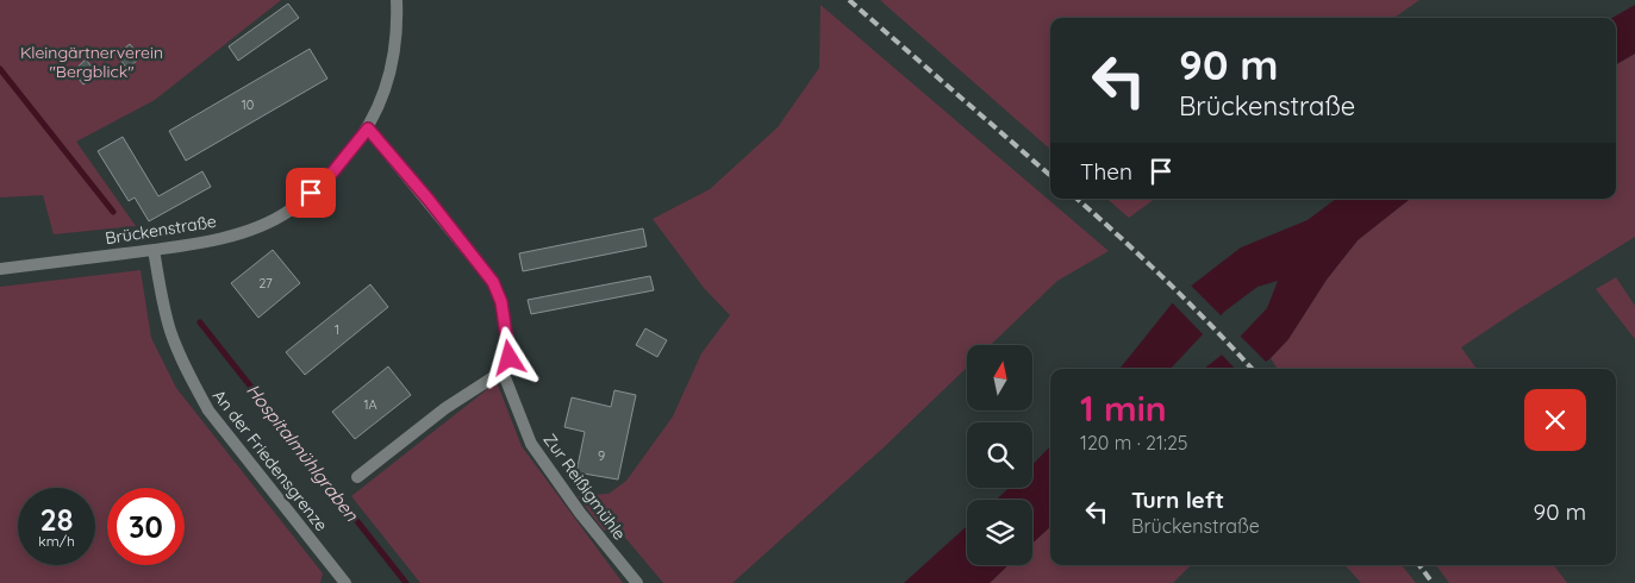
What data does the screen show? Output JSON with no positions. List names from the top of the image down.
{
  "streets": {
    "street": ["Brückenstraße", "An der Friedensgrenze", "Zur Reißigmühle"]
  },
  "crossings": [
    ["Brückenstraße", "An der Friedensgrenze"]
  ],
  "water": ["Hospitalmühlgraben"],
  "parks": ["Kleingärtnerverein \"Bergblick\""],
  "house_numbers": [
    "10",
    "27",
    "1",
    "1A",
    "9"
  ],
  "north": "top",
  "page": {
    "turn": ["90 m", "Brückenstraße"],
    "then": "Then",
    "heading": ["1 min", "120 m · 21:25"],
    "list": [
      {
        "name": "Turn left",
        "note": "Brückenstraße",
        "value": "90 m"
      }
    ],
    "speed": "28 km/h",
    "limit": "30"
  }
}
